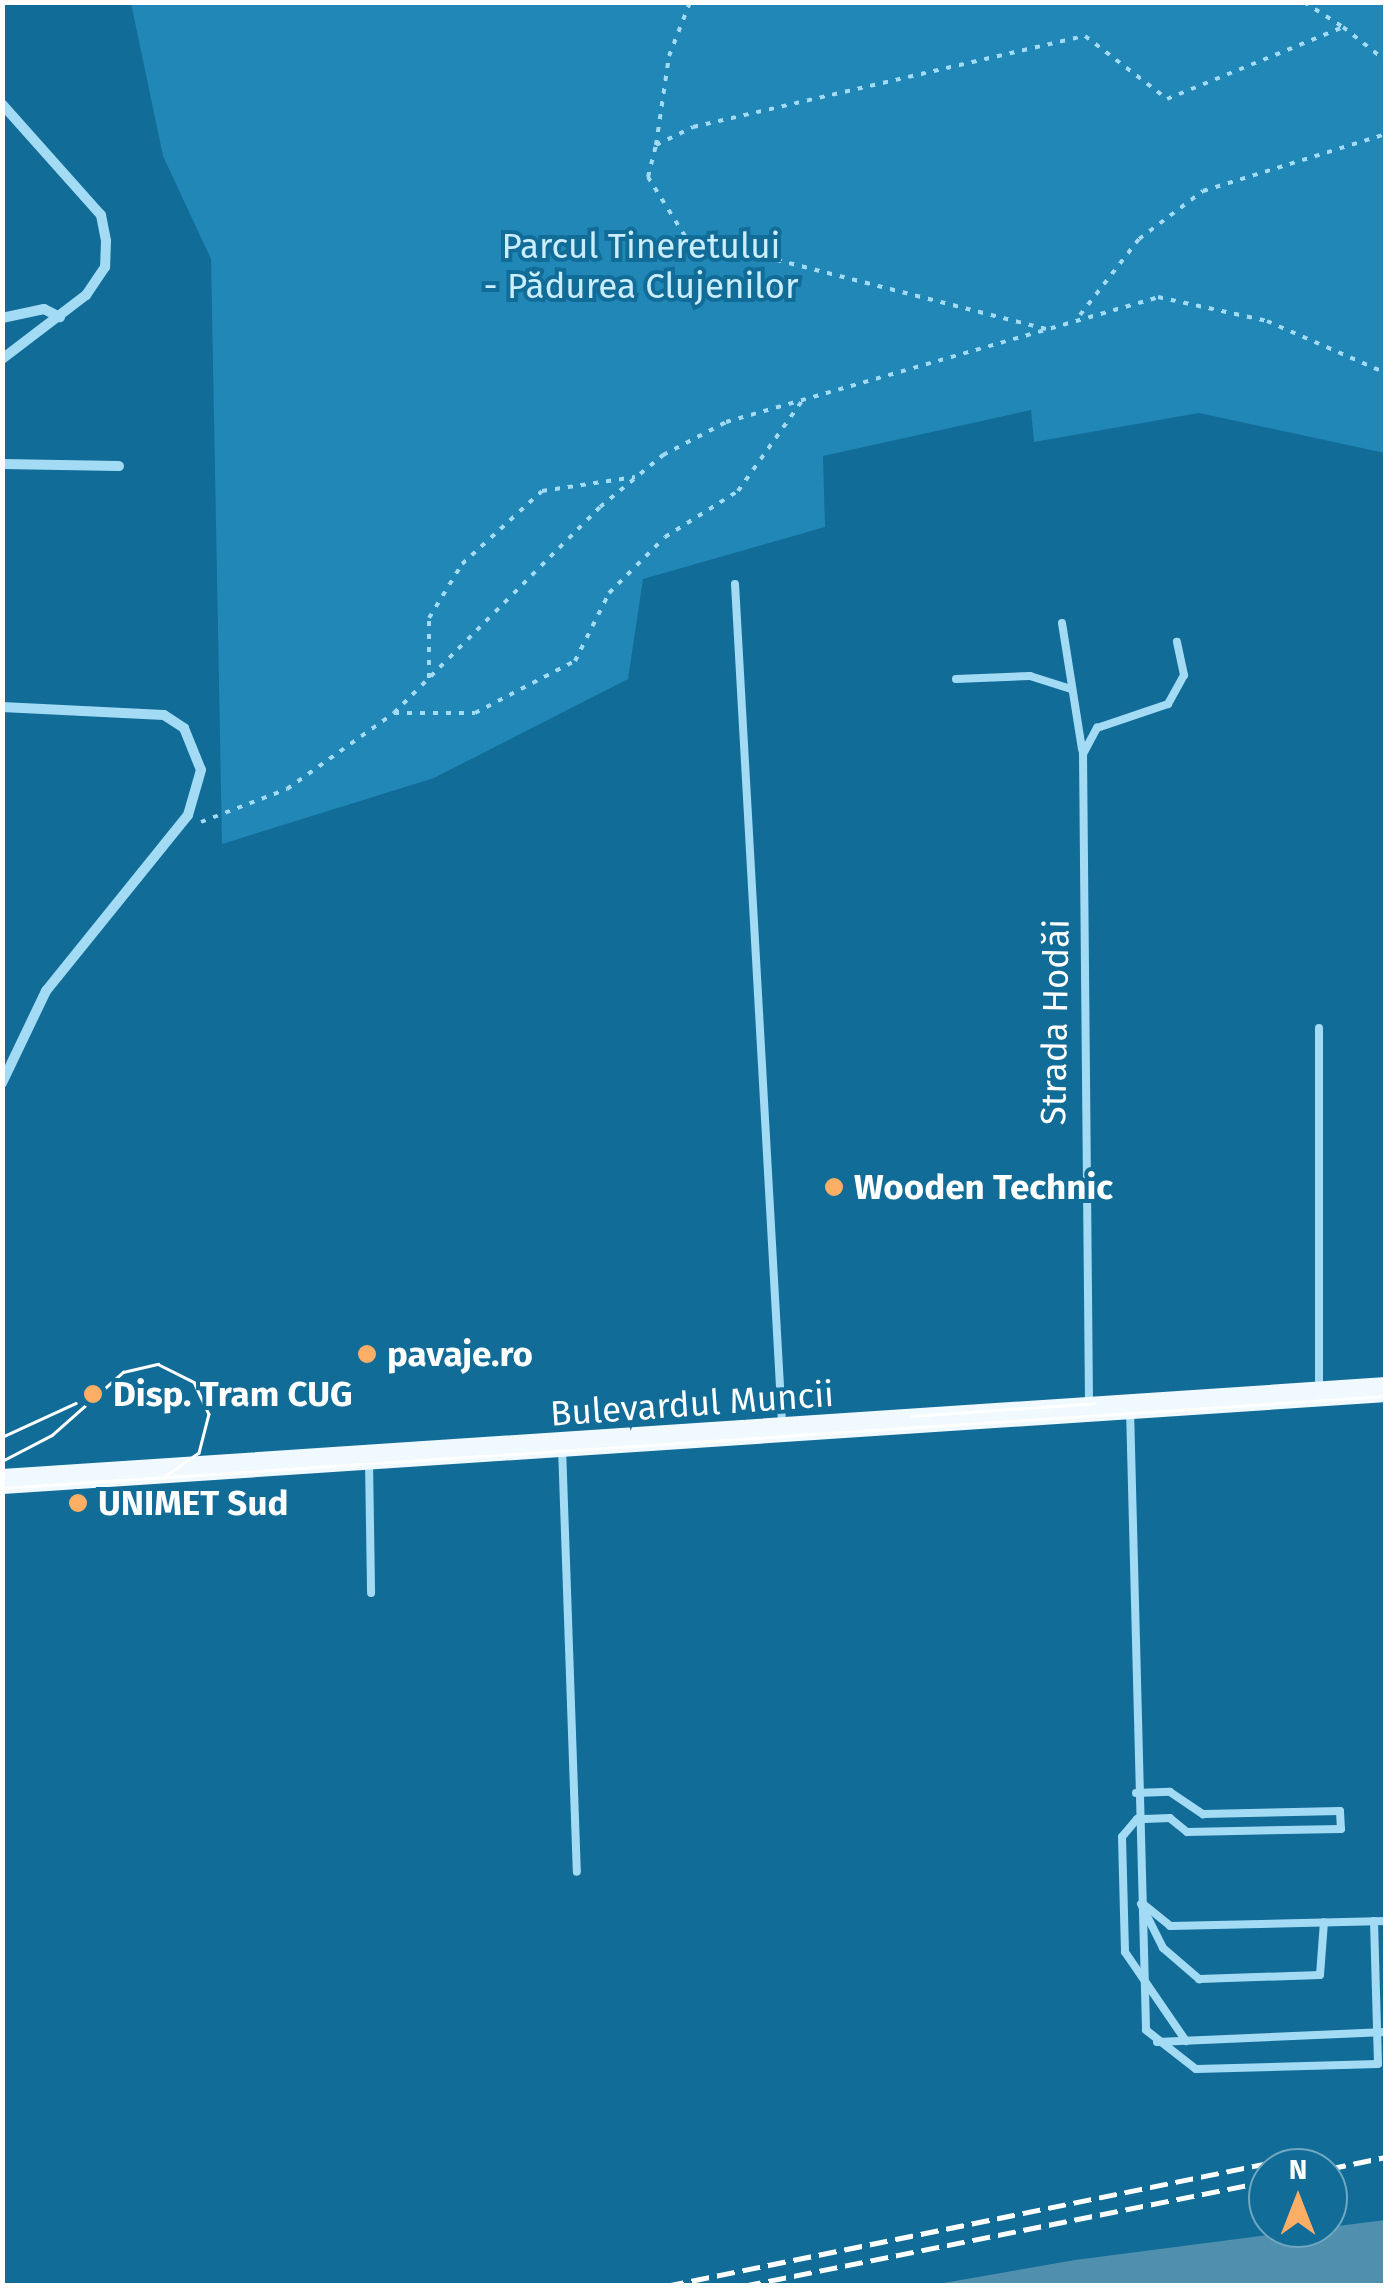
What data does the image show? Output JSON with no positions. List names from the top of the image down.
{
  "streets": {
    "main road": ["Bulevardul Muncii"],
    "lane": ["Strada Hodăi"]
  },
  "crossings": [
    ["Strada Hodăi", "Bulevardul Muncii"]
  ],
  "parks": ["Parcul Tineretului - Pădurea Clujenilor"],
  "places": [
    "Wooden Technic",
    "pavaje.ro",
    "Disp. Tram CUG",
    "UNIMET Sud"
  ],
  "north": "top"
}
